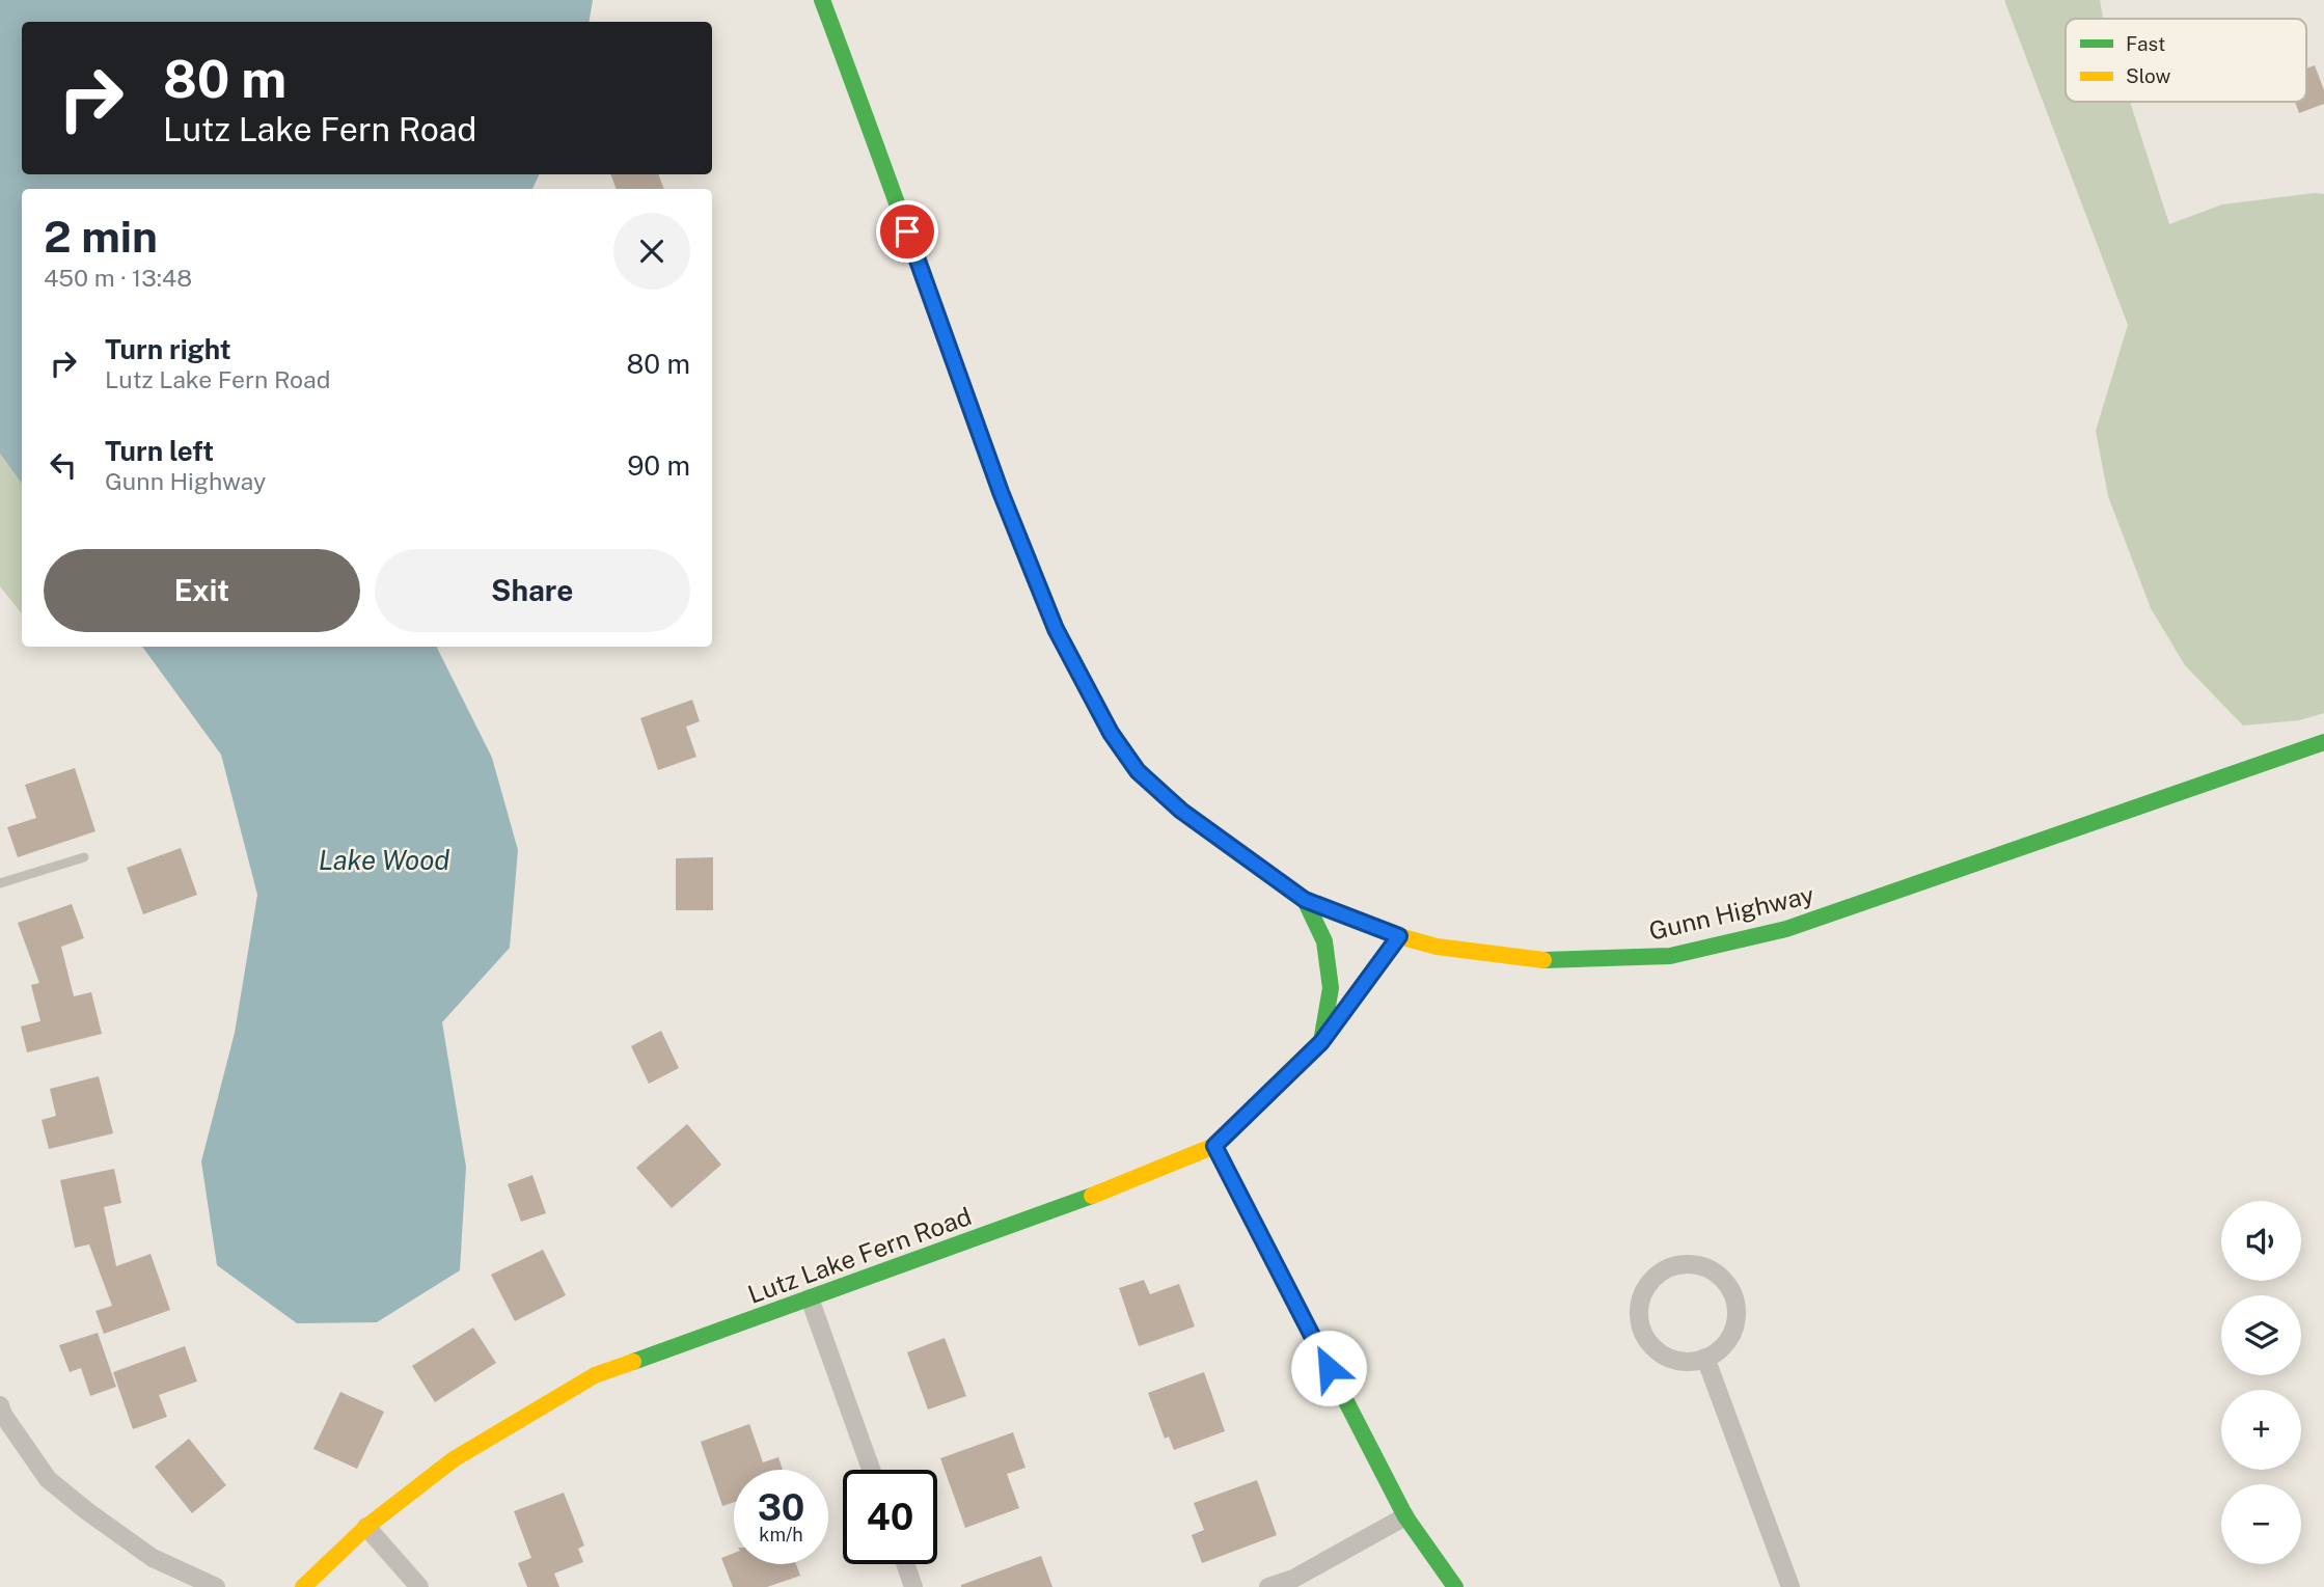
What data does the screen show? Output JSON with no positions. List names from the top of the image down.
{
  "streets": {
    "main road": ["Gunn Highway", "Lutz Lake Fern Road"]
  },
  "crossings": [
    ["Gunn Highway", "Lutz Lake Fern Road"]
  ],
  "water": ["Lake Wood"],
  "legend": ["Fast", "Slow"],
  "page": {
    "turn": ["80 m", "Lutz Lake Fern Road"],
    "heading": ["2 min", "450 m · 13:48"],
    "list": [
      {
        "name": "Turn right",
        "note": "Lutz Lake Fern Road",
        "value": "80 m"
      },
      {
        "name": "Turn left",
        "note": "Gunn Highway",
        "value": "90 m"
      }
    ],
    "buttons": ["Exit", "Share"],
    "map_buttons": ["+", "−"],
    "speed": "30 km/h",
    "limit": "40"
  }
}
